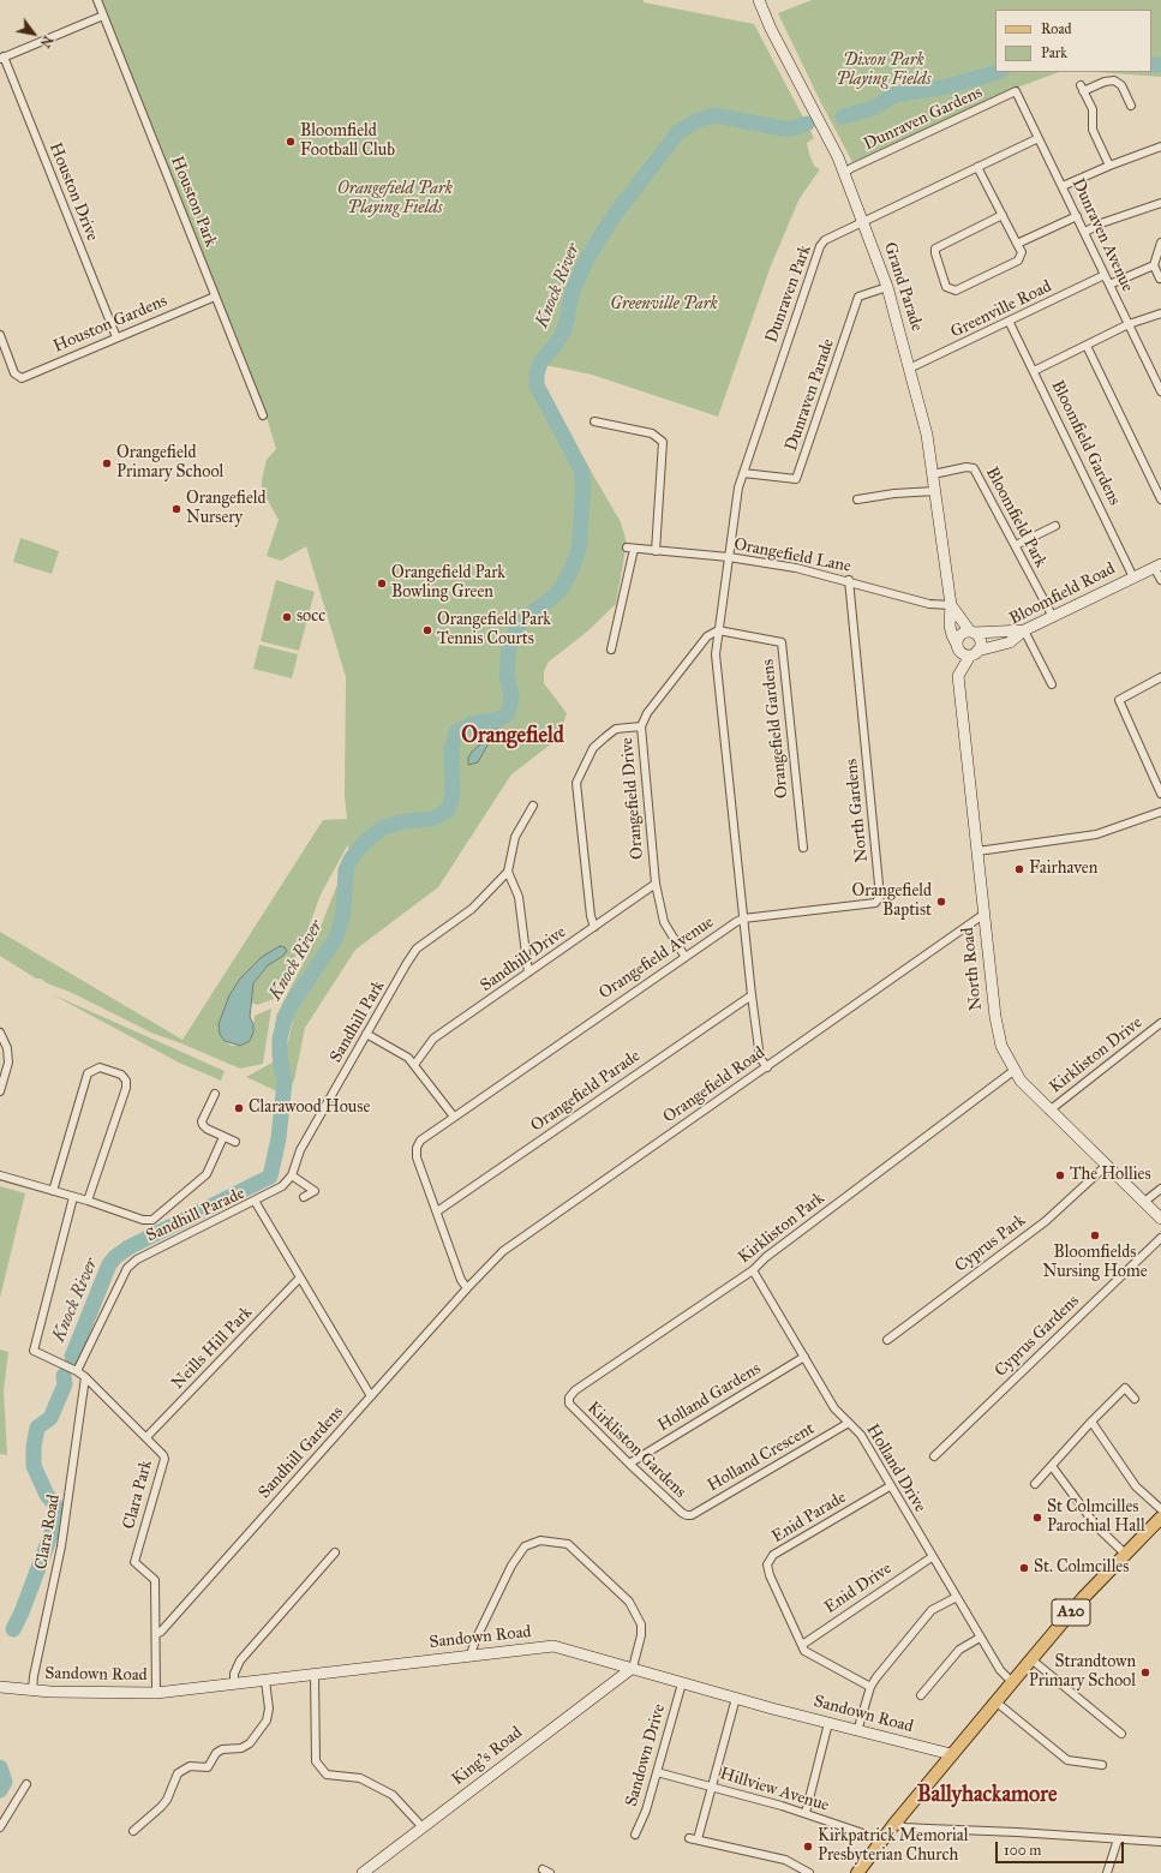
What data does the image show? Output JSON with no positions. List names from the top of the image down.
{
  "streets": {
    "main road": ["A20"],
    "street": [
      "Dunraven Gardens",
      "Houston Drive",
      "Houston Park",
      "Dunraven Avenue",
      "Grand Parade",
      "Dunraven Park",
      "Greenville Road",
      "Houston Gardens",
      "Dunraven Parade",
      "Bloomfield Gardens",
      "Bloomfield Park",
      "Orangefield Lane",
      "Bloomfield Road",
      "Orangefield Gardens",
      "Orangefield Drive",
      "North Gardens",
      "Orangefield Avenue",
      "Sandhill Drive",
      "North Road",
      "Sandhill Park",
      "Kirkliston Drive",
      "Orangefield Road",
      "Orangefield Parade",
      "Sandhill Parade",
      "Kirkliston Park",
      "Cyprus Park",
      "Cyprus Gardens",
      "Neills Hill Park",
      "Holland Gardens",
      "Kirkliston Gardens",
      "Sandhill Gardens",
      "Holland Crescent",
      "Holland Drive",
      "Clara Park",
      "Enid Parade",
      "Clara Road",
      "Enid Drive",
      "Sandown Road",
      "Sandown Drive",
      "King's Road",
      "Hillview Avenue"
    ]
  },
  "crossings": [
    ["Dunraven Gardens", "Dunraven Avenue"],
    ["Dunraven Gardens", "Grand Parade"],
    ["Houston Drive", "Houston Gardens"],
    ["Houston Park", "Houston Gardens"],
    ["Dunraven Avenue", "Dunraven Park"],
    ["Dunraven Avenue", "Greenville Road"],
    ["Grand Parade", "Dunraven Park"],
    ["Grand Parade", "Greenville Road"],
    ["Grand Parade", "Dunraven Parade"],
    ["Grand Parade", "Bloomfield Park"],
    ["Grand Parade", "Orangefield Lane"],
    ["Grand Parade", "Bloomfield Road"],
    ["Grand Parade", "North Road"],
    ["Dunraven Park", "Dunraven Parade"],
    ["Dunraven Park", "Orangefield Lane"],
    ["Greenville Road", "Bloomfield Gardens"],
    ["Bloomfield Gardens", "Bloomfield Road"],
    ["Bloomfield Park", "Bloomfield Road"],
    ["Orangefield Lane", "North Gardens"],
    ["Orangefield Gardens", "Orangefield Drive"],
    ["Orangefield Drive", "Orangefield Avenue"],
    ["Orangefield Drive", "Sandhill Drive"],
    ["North Gardens", "Orangefield Avenue"],
    ["Orangefield Avenue", "Orangefield Road"],
    ["Orangefield Avenue", "Orangefield Parade"],
    ["Orangefield Avenue", "Sandhill Gardens"],
    ["North Road", "Kirkliston Drive"],
    ["North Road", "Orangefield Road"],
    ["North Road", "Kirkliston Park"],
    ["North Road", "Cyprus Park"],
    ["Orangefield Road", "Sandhill Gardens"],
    ["Sandhill Parade", "Neills Hill Park"],
    ["Sandhill Parade", "Sandhill Gardens"],
    ["Sandhill Parade", "Clara Park"],
    ["Kirkliston Park", "Kirkliston Gardens"],
    ["Kirkliston Park", "Holland Drive"],
    ["Neills Hill Park", "Clara Park"],
    ["Holland Gardens", "Kirkliston Gardens"],
    ["Holland Gardens", "Holland Drive"],
    ["Kirkliston Gardens", "Holland Crescent"],
    ["Sandhill Gardens", "Clara Park"],
    ["Holland Crescent", "Holland Drive"],
    ["Holland Drive", "Enid Parade"],
    ["Holland Drive", "Enid Drive"],
    ["Holland Drive", "A20"],
    ["Clara Park", "Clara Road"],
    ["Clara Park", "Sandown Road"],
    ["Enid Parade", "Enid Drive"],
    ["Clara Road", "Sandown Road"],
    ["A20", "Sandown Road"],
    ["A20", "Hillview Avenue"],
    ["Sandown Road", "Sandown Drive"],
    ["Sandown Road", "King's Road"],
    ["Sandown Drive", "Hillview Avenue"]
  ],
  "districts": ["Orangefield", "Ballyhackamore"],
  "water": ["Knock River"],
  "parks": ["Dixon Park Playing Fields", "Orangefield Park Playing Fields", "Greenville Park"],
  "places": [
    "Bloomfield Football Club",
    "Orangefield Primary School",
    "Orangefield Nursery",
    "Orangefield Park Bowling Green",
    "socc",
    "Orangefield Park Tennis Courts",
    "Fairhaven",
    "Orangefield Baptist",
    "Clarawood House",
    "The Hollies",
    "Bloomfields Nursing Home",
    "St Colmcilles Parochial Hall",
    "St. Colmcilles",
    "Strandtown Primary School",
    "Kirkpatrick Memorial Presbyterian Church"
  ],
  "legend": ["Road", "Park"],
  "scale_bar": "100 m",
  "north": "bottom right"
}
